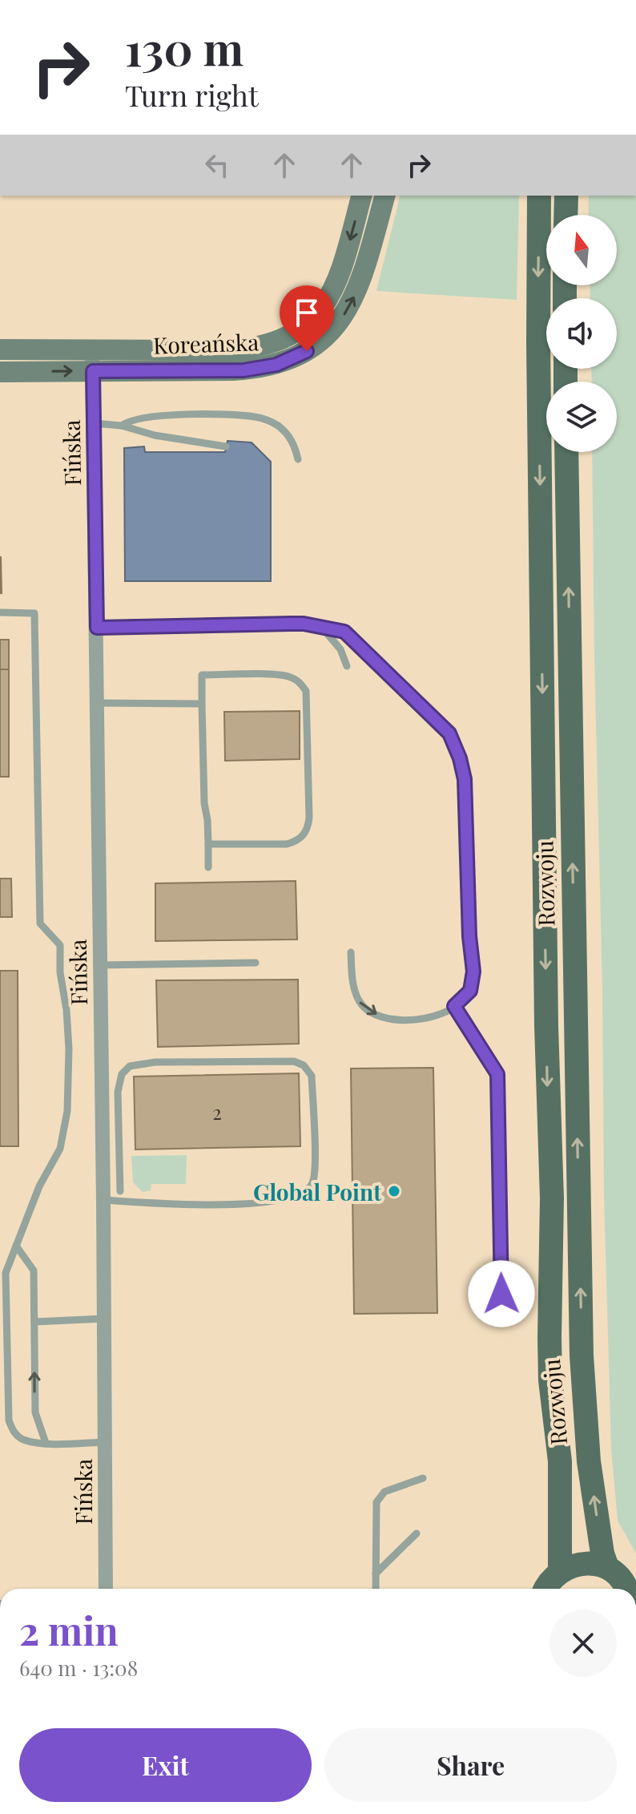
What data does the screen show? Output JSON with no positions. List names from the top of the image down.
{
  "streets": {
    "main road": ["Rozwoju"],
    "street": ["Koreańska", "Fińska"]
  },
  "crossings": [
    ["Koreańska", "Fińska"]
  ],
  "places": ["Global Point"],
  "house_numbers": ["2"],
  "north": "top",
  "page": {
    "turn": ["130 m", "Turn right"],
    "heading": ["2 min", "640 m · 13:08"],
    "buttons": ["Exit", "Share"]
  }
}
